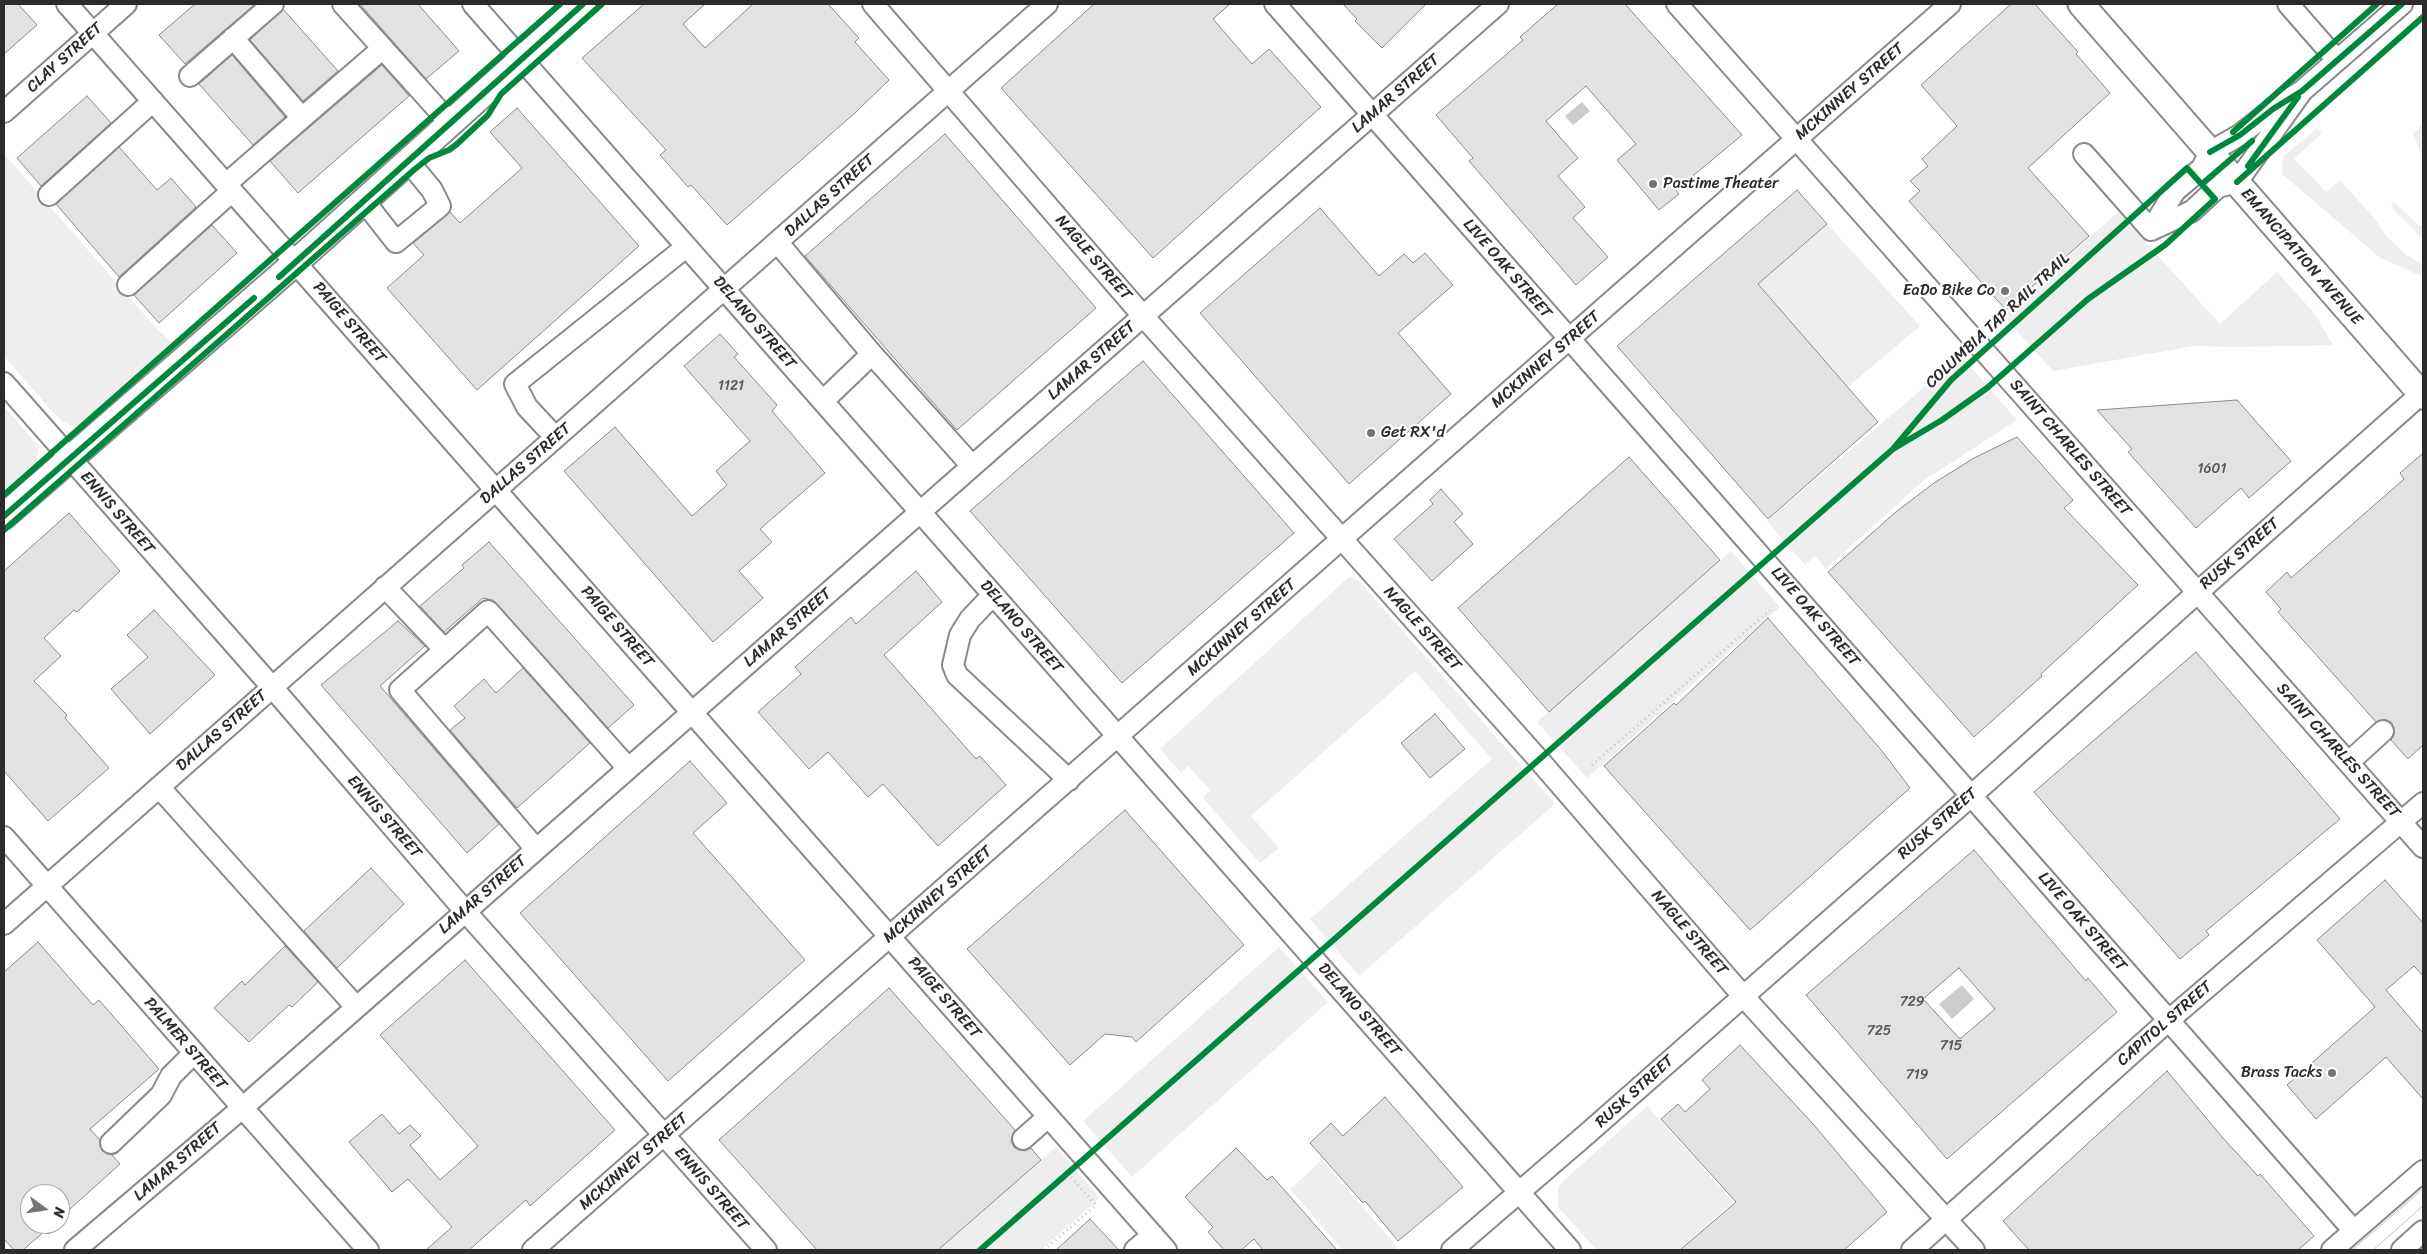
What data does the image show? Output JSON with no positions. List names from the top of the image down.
{
  "streets": {
    "main road": ["EMANCIPATION AVENUE"],
    "street": [
      "CLAY STREET",
      "MCKINNEY STREET",
      "LAMAR STREET",
      "DALLAS STREET",
      "NAGLE STREET",
      "LIVE OAK STREET",
      "PAIGE STREET",
      "DELANO STREET",
      "SAINT CHARLES STREET",
      "ENNIS STREET",
      "RUSK STREET",
      "CAPITOL STREET",
      "PALMER STREET"
    ],
    "cycle path": ["COLUMBIA TAP RAIL TRAIL"]
  },
  "crossings": [
    ["CLAY STREET", "PAIGE STREET"],
    ["MCKINNEY STREET", "NAGLE STREET"],
    ["MCKINNEY STREET", "LIVE OAK STREET"],
    ["MCKINNEY STREET", "PAIGE STREET"],
    ["MCKINNEY STREET", "DELANO STREET"],
    ["MCKINNEY STREET", "SAINT CHARLES STREET"],
    ["MCKINNEY STREET", "ENNIS STREET"],
    ["LAMAR STREET", "NAGLE STREET"],
    ["LAMAR STREET", "LIVE OAK STREET"],
    ["LAMAR STREET", "PAIGE STREET"],
    ["LAMAR STREET", "DELANO STREET"],
    ["LAMAR STREET", "ENNIS STREET"],
    ["LAMAR STREET", "PALMER STREET"],
    ["DALLAS STREET", "NAGLE STREET"],
    ["DALLAS STREET", "PAIGE STREET"],
    ["DALLAS STREET", "DELANO STREET"],
    ["DALLAS STREET", "ENNIS STREET"],
    ["DALLAS STREET", "PALMER STREET"],
    ["EMANCIPATION AVENUE", "RUSK STREET"],
    ["NAGLE STREET", "RUSK STREET"],
    ["NAGLE STREET", "CAPITOL STREET"],
    ["LIVE OAK STREET", "RUSK STREET"],
    ["LIVE OAK STREET", "CAPITOL STREET"],
    ["DELANO STREET", "RUSK STREET"],
    ["SAINT CHARLES STREET", "RUSK STREET"],
    ["SAINT CHARLES STREET", "CAPITOL STREET"]
  ],
  "places": [
    "Pastime Theater",
    "EaDo Bike Co",
    "Get RX'd",
    "Brass Tacks"
  ],
  "house_numbers": [
    "1121",
    "1601",
    "729",
    "725",
    "715",
    "719"
  ],
  "north": "right"
}
